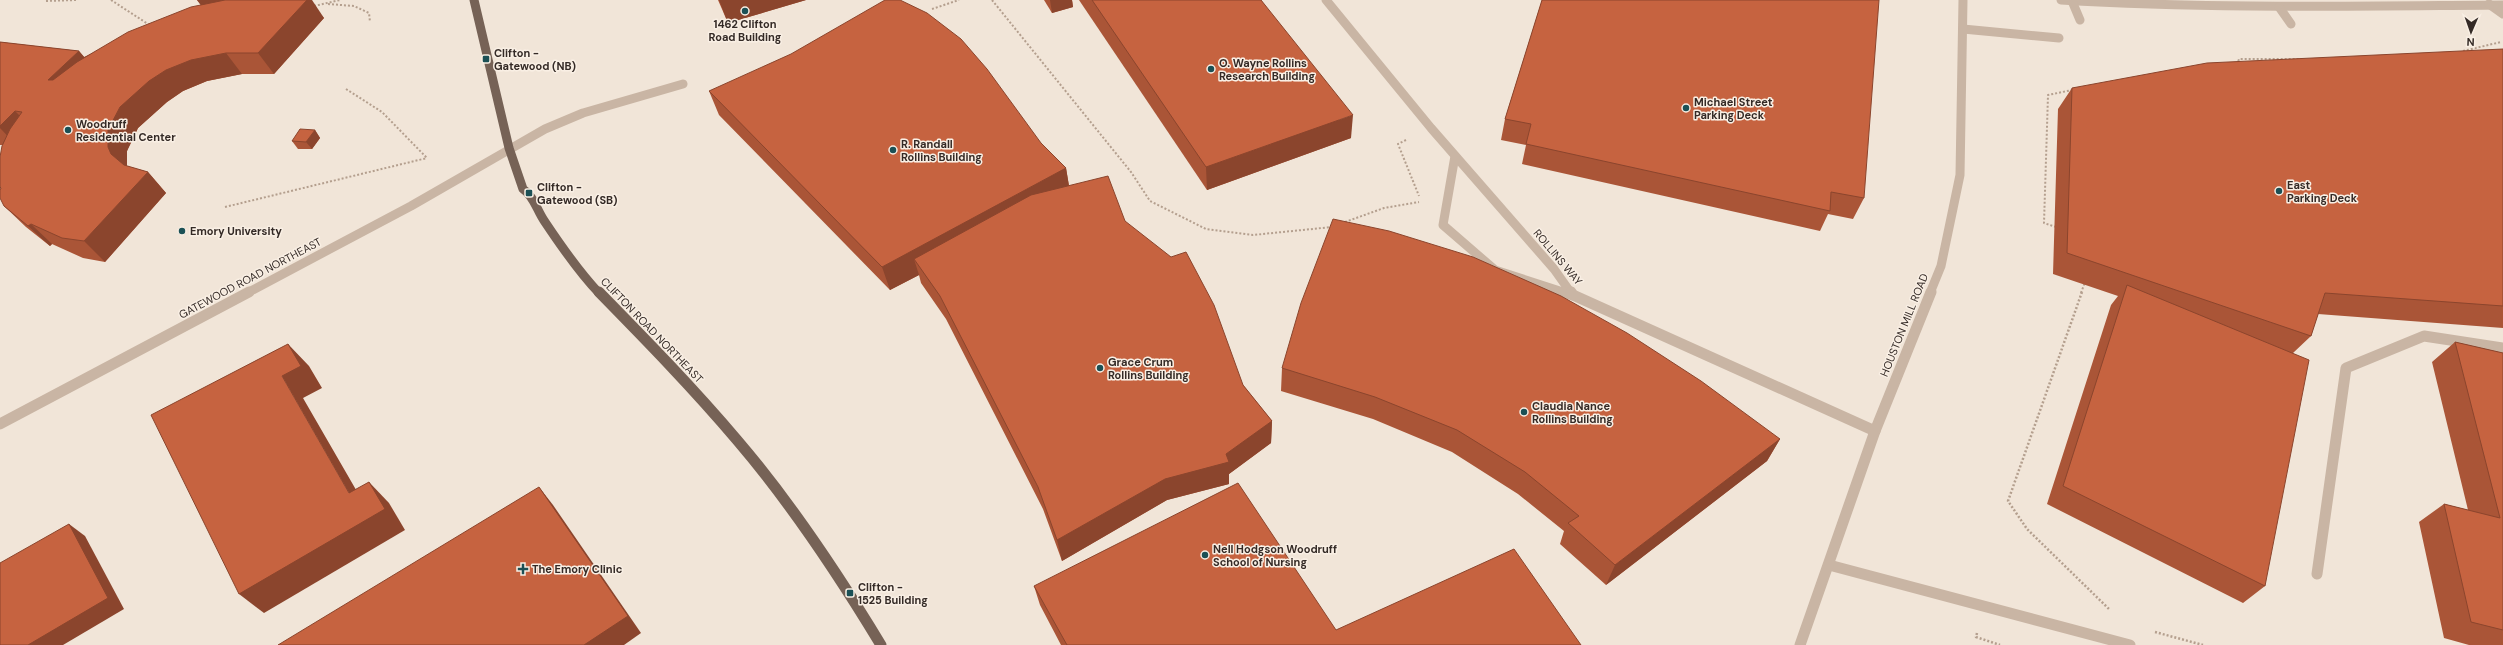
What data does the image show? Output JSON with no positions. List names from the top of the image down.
{
  "streets": {
    "main road": ["CLIFTON ROAD NORTHEAST"],
    "street": ["ROLLINS WAY", "GATEWOOD ROAD NORTHEAST", "HOUSTON MILL ROAD"]
  },
  "crossings": [
    ["ROLLINS WAY", "HOUSTON MILL ROAD"],
    ["GATEWOOD ROAD NORTHEAST", "CLIFTON ROAD NORTHEAST"]
  ],
  "places": {
    "other": [
      "1462 Clifton Road Building",
      "O. Wayne Rollins Research Building",
      "Michael Street Parking Deck",
      "Woodruff Residential Center",
      "R. Randall Rollins Building",
      "East Parking Deck",
      "Emory University",
      "Grace Crum Rollins Building",
      "Claudia Nance Rollins Building",
      "Nell Hodgson Woodruff School of Nursing"
    ],
    "transit": ["Clifton - Gatewood (NB)", "Clifton - Gatewood (SB)", "Clifton - 1525 Building"],
    "health": ["The Emory Clinic"]
  },
  "north": "bottom"
}
